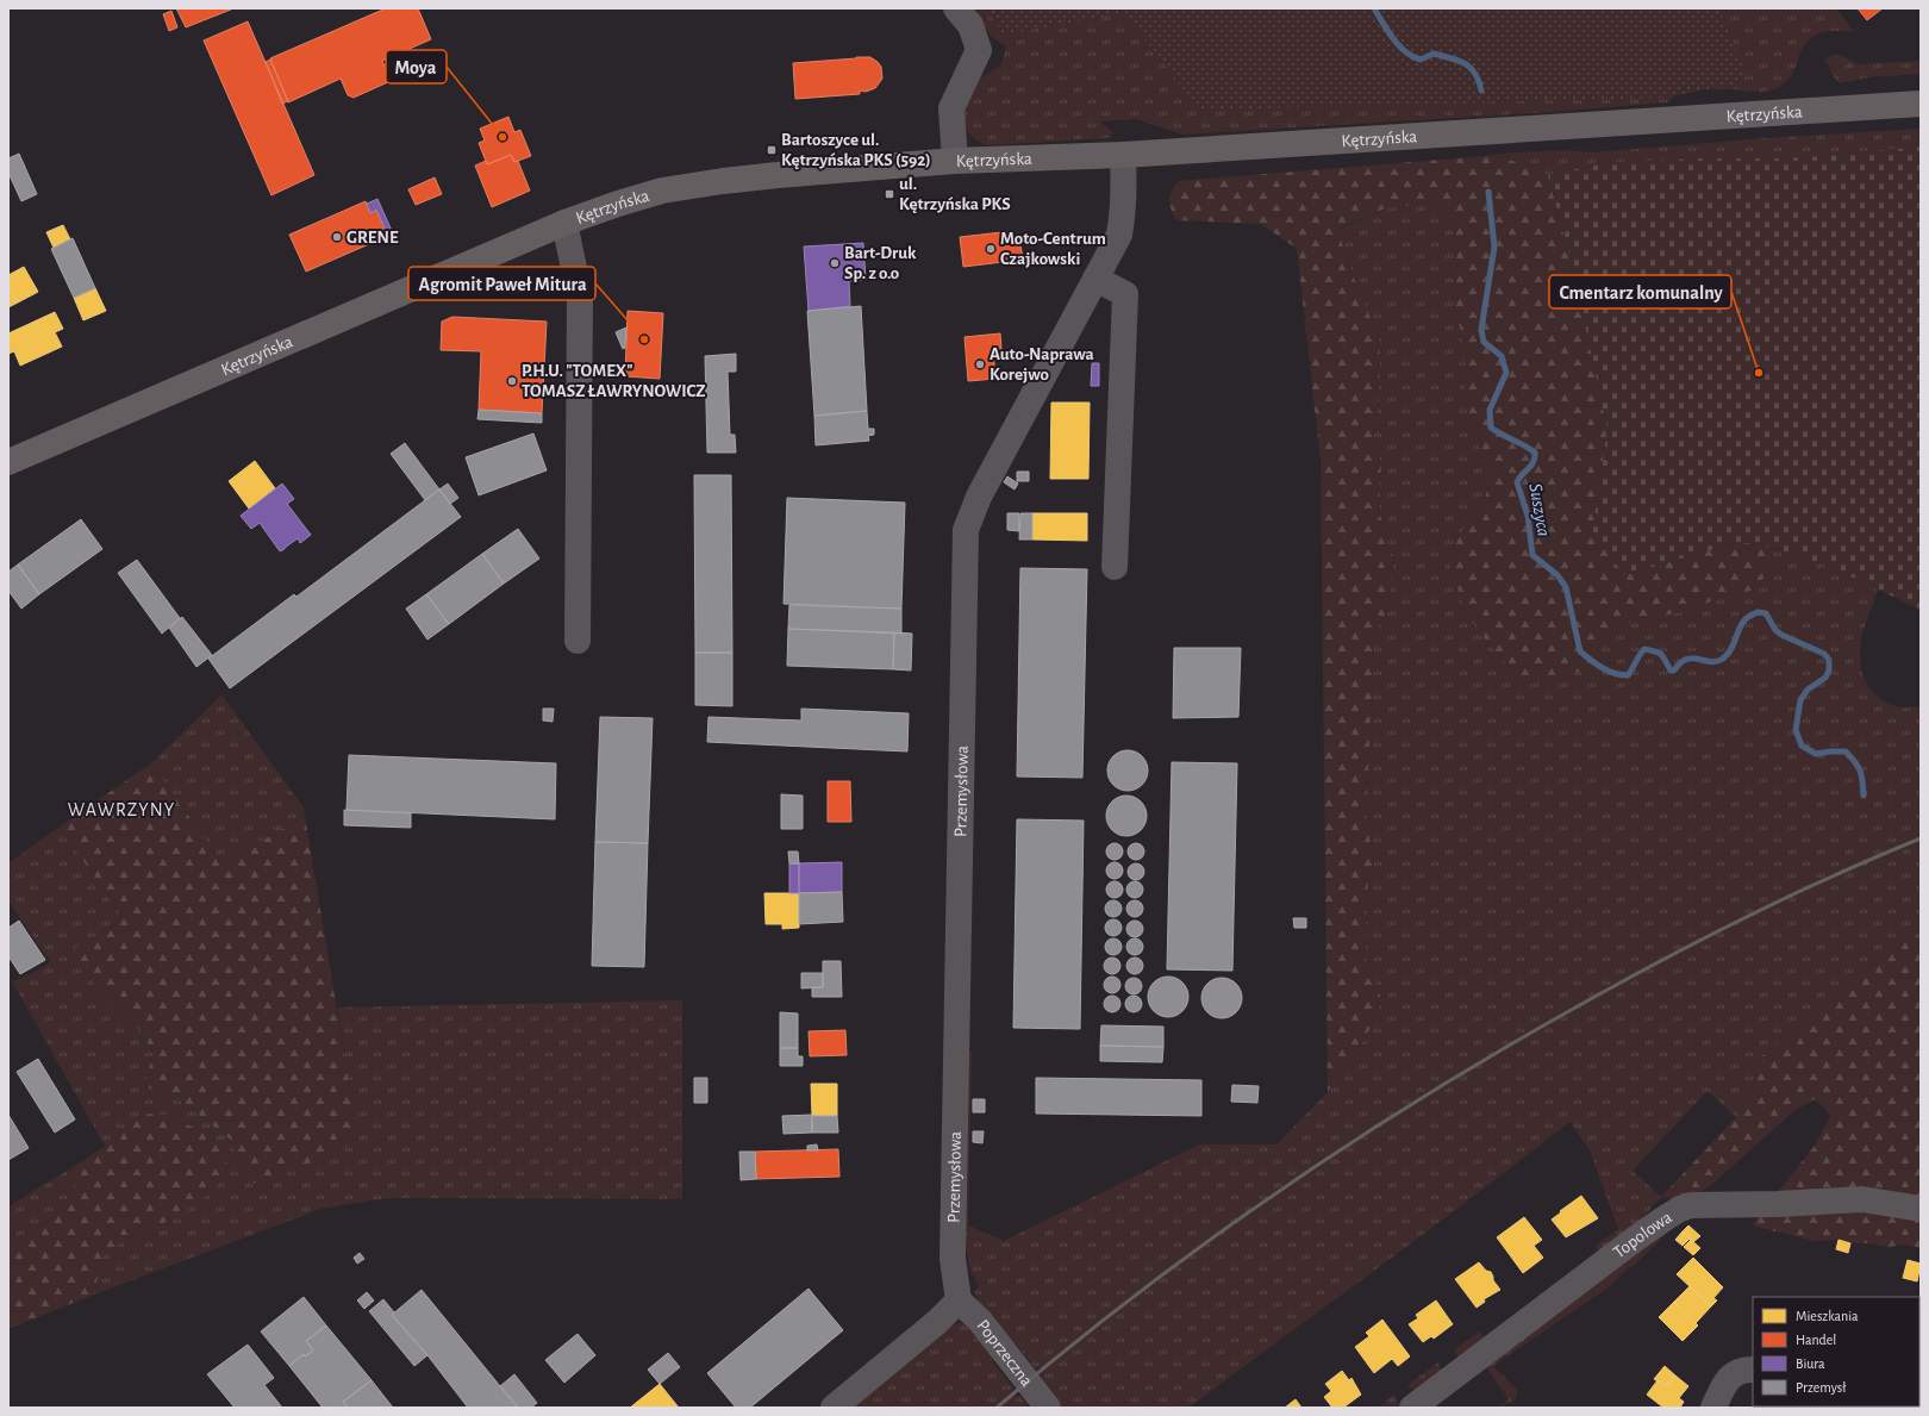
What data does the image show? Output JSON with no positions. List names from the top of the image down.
{
  "streets": {
    "main road": ["Kętrzyńska"],
    "street": ["Przemysłowa", "Topolowa", "Poprzeczna"]
  },
  "crossings": [
    ["Kętrzyńska", "Przemysłowa"],
    ["Przemysłowa", "Poprzeczna"]
  ],
  "districts": ["WAWRZYNY"],
  "water": ["Suszyca"],
  "places": {
    "other": [
      "Moya",
      "GRENE",
      "Moto-Centrum Czajkowski",
      "Bart-Druk Sp. z o.o",
      "Agromit Paweł Mitura",
      "Auto-Naprawa Korejwo",
      "Cmentarz komunalny",
      "P.H.U. \"TOMEX\" TOMASZ ŁAWRYNOWICZ"
    ],
    "transit": ["Bartoszyce ul. Kętrzyńska PKS (592)", "ul. Kętrzyńska PKS"]
  },
  "legend": [
    "Mieszkania",
    "Handel",
    "Biura",
    "Przemysł"
  ]
}
